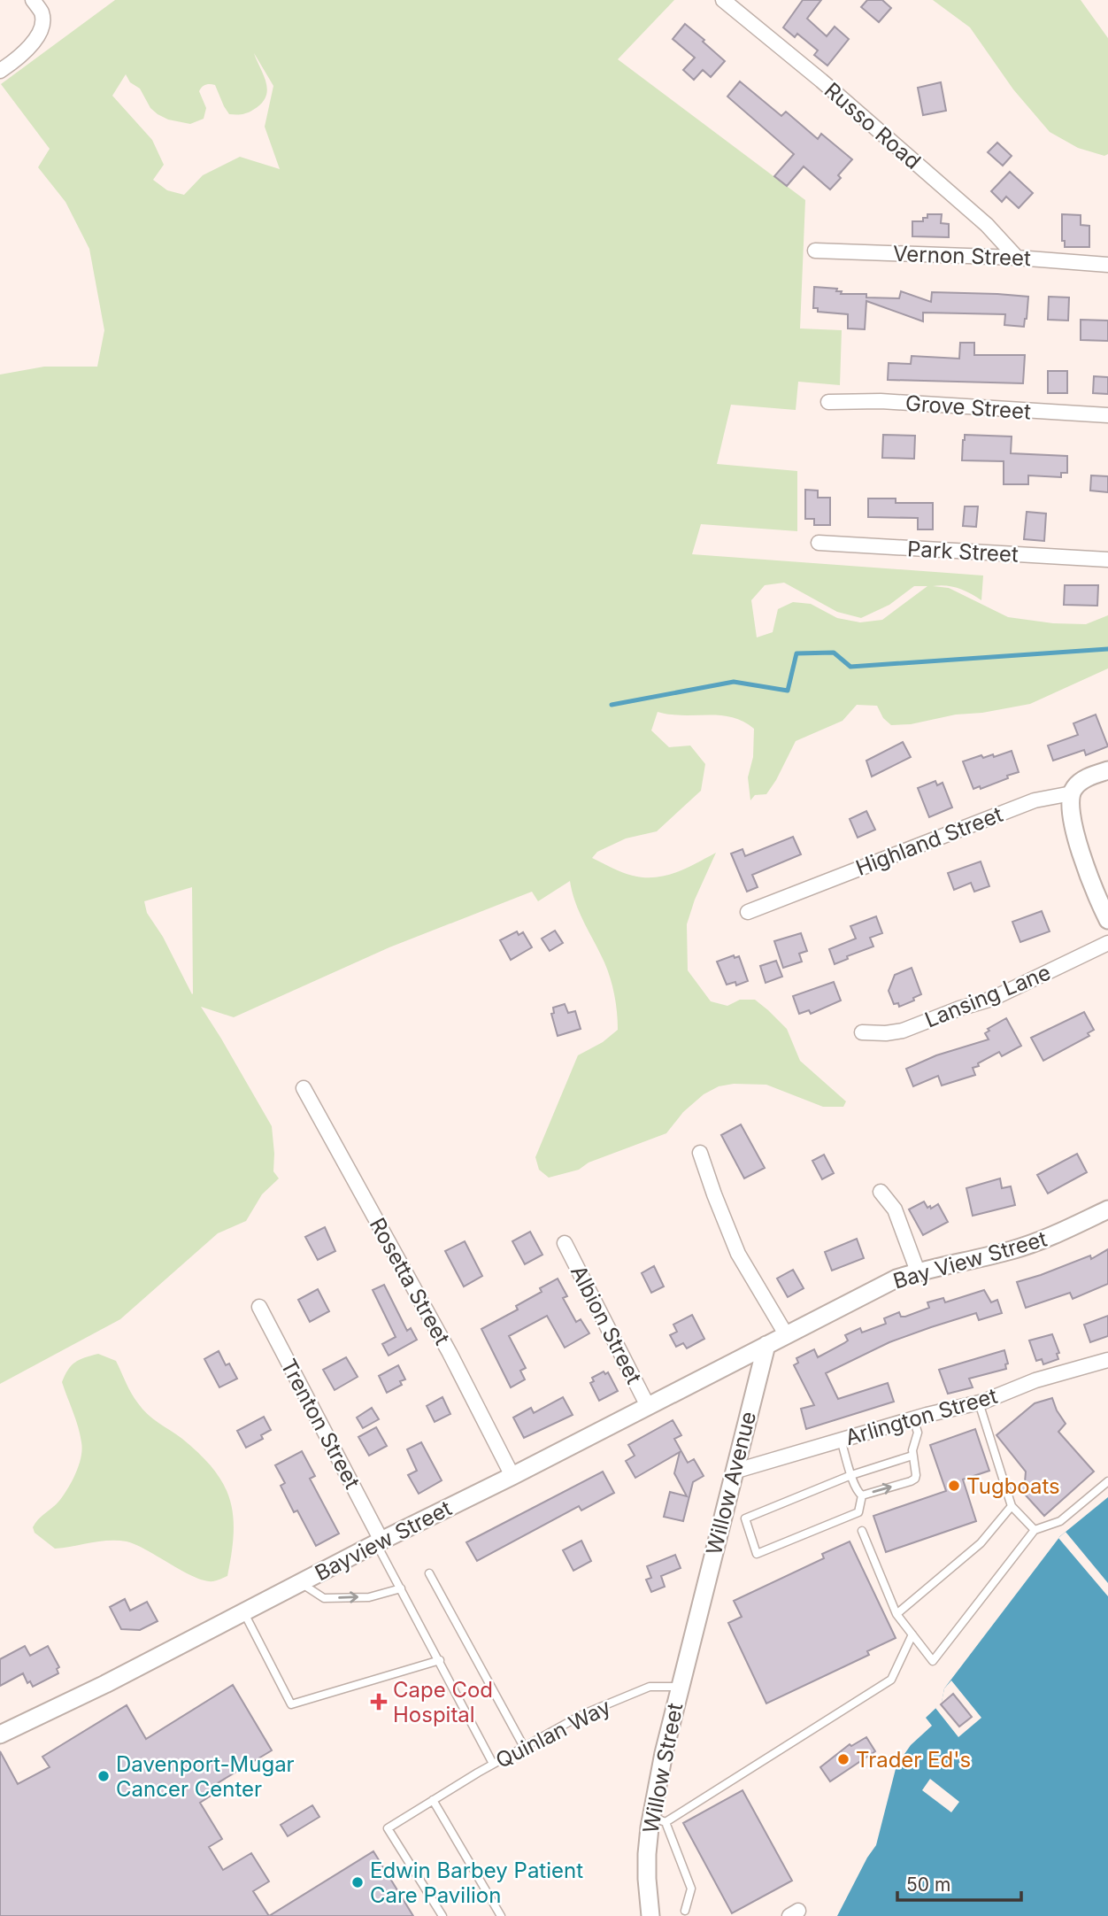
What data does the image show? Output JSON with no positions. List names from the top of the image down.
{
  "streets": {
    "street": [
      "Russo Road",
      "Vernon Street",
      "Grove Street",
      "Park Street",
      "Highland Street",
      "Lansing Lane",
      "Bay View Street",
      "Rosetta Street",
      "Albion Street",
      "Arlington Street",
      "Trenton Street",
      "Willow Avenue",
      "Bayview Street",
      "Willow Street"
    ],
    "lane": ["Quinlan Way"]
  },
  "crossings": [
    ["Russo Road", "Vernon Street"],
    ["Bay View Street", "Willow Avenue"],
    ["Bay View Street", "Bayview Street"],
    ["Rosetta Street", "Bayview Street"],
    ["Albion Street", "Bayview Street"],
    ["Arlington Street", "Willow Avenue"],
    ["Trenton Street", "Bayview Street"],
    ["Willow Avenue", "Bayview Street"],
    ["Willow Avenue", "Willow Street"],
    ["Quinlan Way", "Willow Street"]
  ],
  "places": {
    "other": [
      "Tugboats",
      "Trader Ed's",
      "Davenport-Mugar Cancer Center",
      "Edwin Barbey Patient Care Pavilion"
    ],
    "health": ["Cape Cod Hospital"]
  },
  "scale_bar": "50 m"
}
